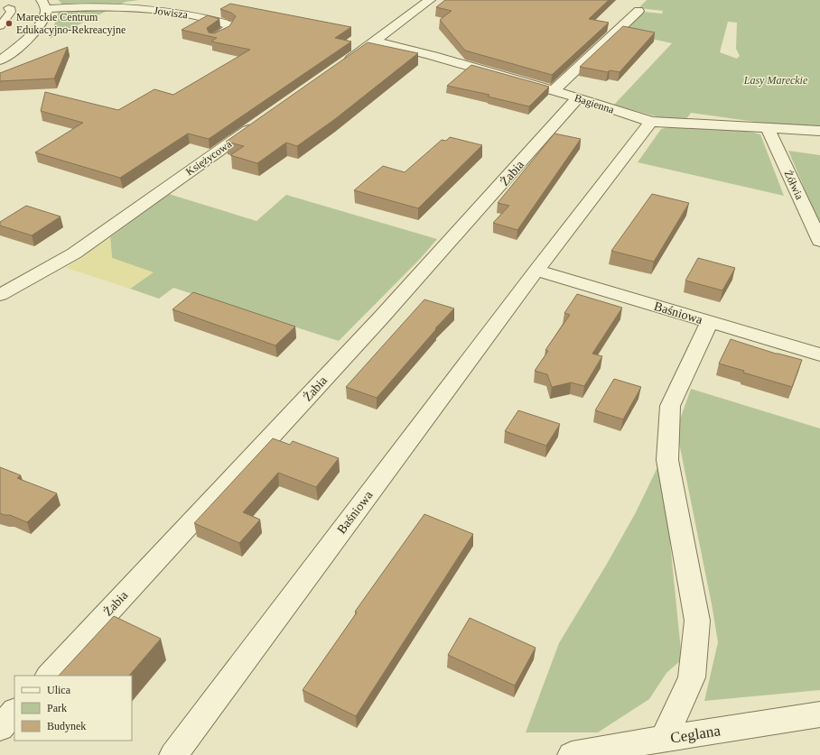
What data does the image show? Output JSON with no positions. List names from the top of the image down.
{
  "streets": {
    "street": [
      "Jowisza",
      "Bagienna",
      "Księżycowa",
      "Żabia",
      "Żółwia",
      "Baśniowa",
      "Ceglana"
    ]
  },
  "crossings": [
    ["Bagienna", "Żabia"],
    ["Bagienna", "Żółwia"],
    ["Bagienna", "Baśniowa"]
  ],
  "parks": ["Lasy Mareckie"],
  "places": ["Mareckie Centrum Edukacyjno-Rekreacyjne"],
  "legend": ["Ulica", "Park", "Budynek"]
}
